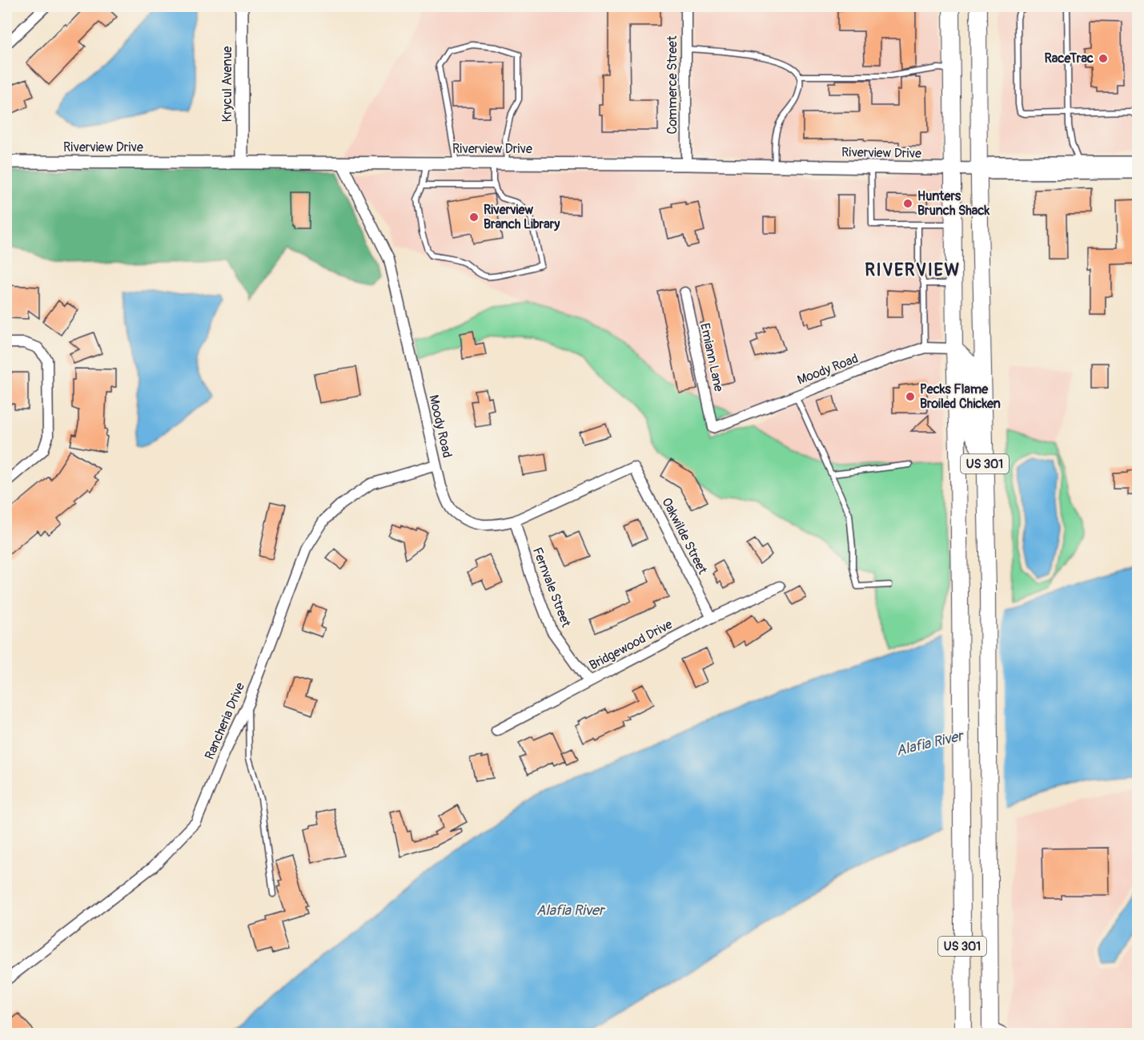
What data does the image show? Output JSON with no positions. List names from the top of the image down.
{
  "streets": {
    "main road": ["US 301"],
    "street": [
      "Krycul Avenue",
      "Commerce Street",
      "Riverview Drive",
      "Emiann Lane",
      "Moody Road",
      "Oakwilde Street",
      "Fernvale Street",
      "Bridgewood Drive",
      "Rancheria Drive"
    ]
  },
  "crossings": [
    ["Krycul Avenue", "Riverview Drive"],
    ["Commerce Street", "Riverview Drive"],
    ["Riverview Drive", "Moody Road"],
    ["Riverview Drive", "US 301"],
    ["Emiann Lane", "Moody Road"],
    ["Moody Road", "US 301"],
    ["Moody Road", "Oakwilde Street"],
    ["Moody Road", "Fernvale Street"],
    ["Moody Road", "Rancheria Drive"],
    ["Oakwilde Street", "Bridgewood Drive"],
    ["Fernvale Street", "Bridgewood Drive"]
  ],
  "districts": ["RIVERVIEW"],
  "water": ["Alafia River"],
  "places": [
    "RaceTrac",
    "Hunters Brunch Shack",
    "Riverview Branch Library",
    "Pecks Flame Broiled Chicken"
  ]
}
